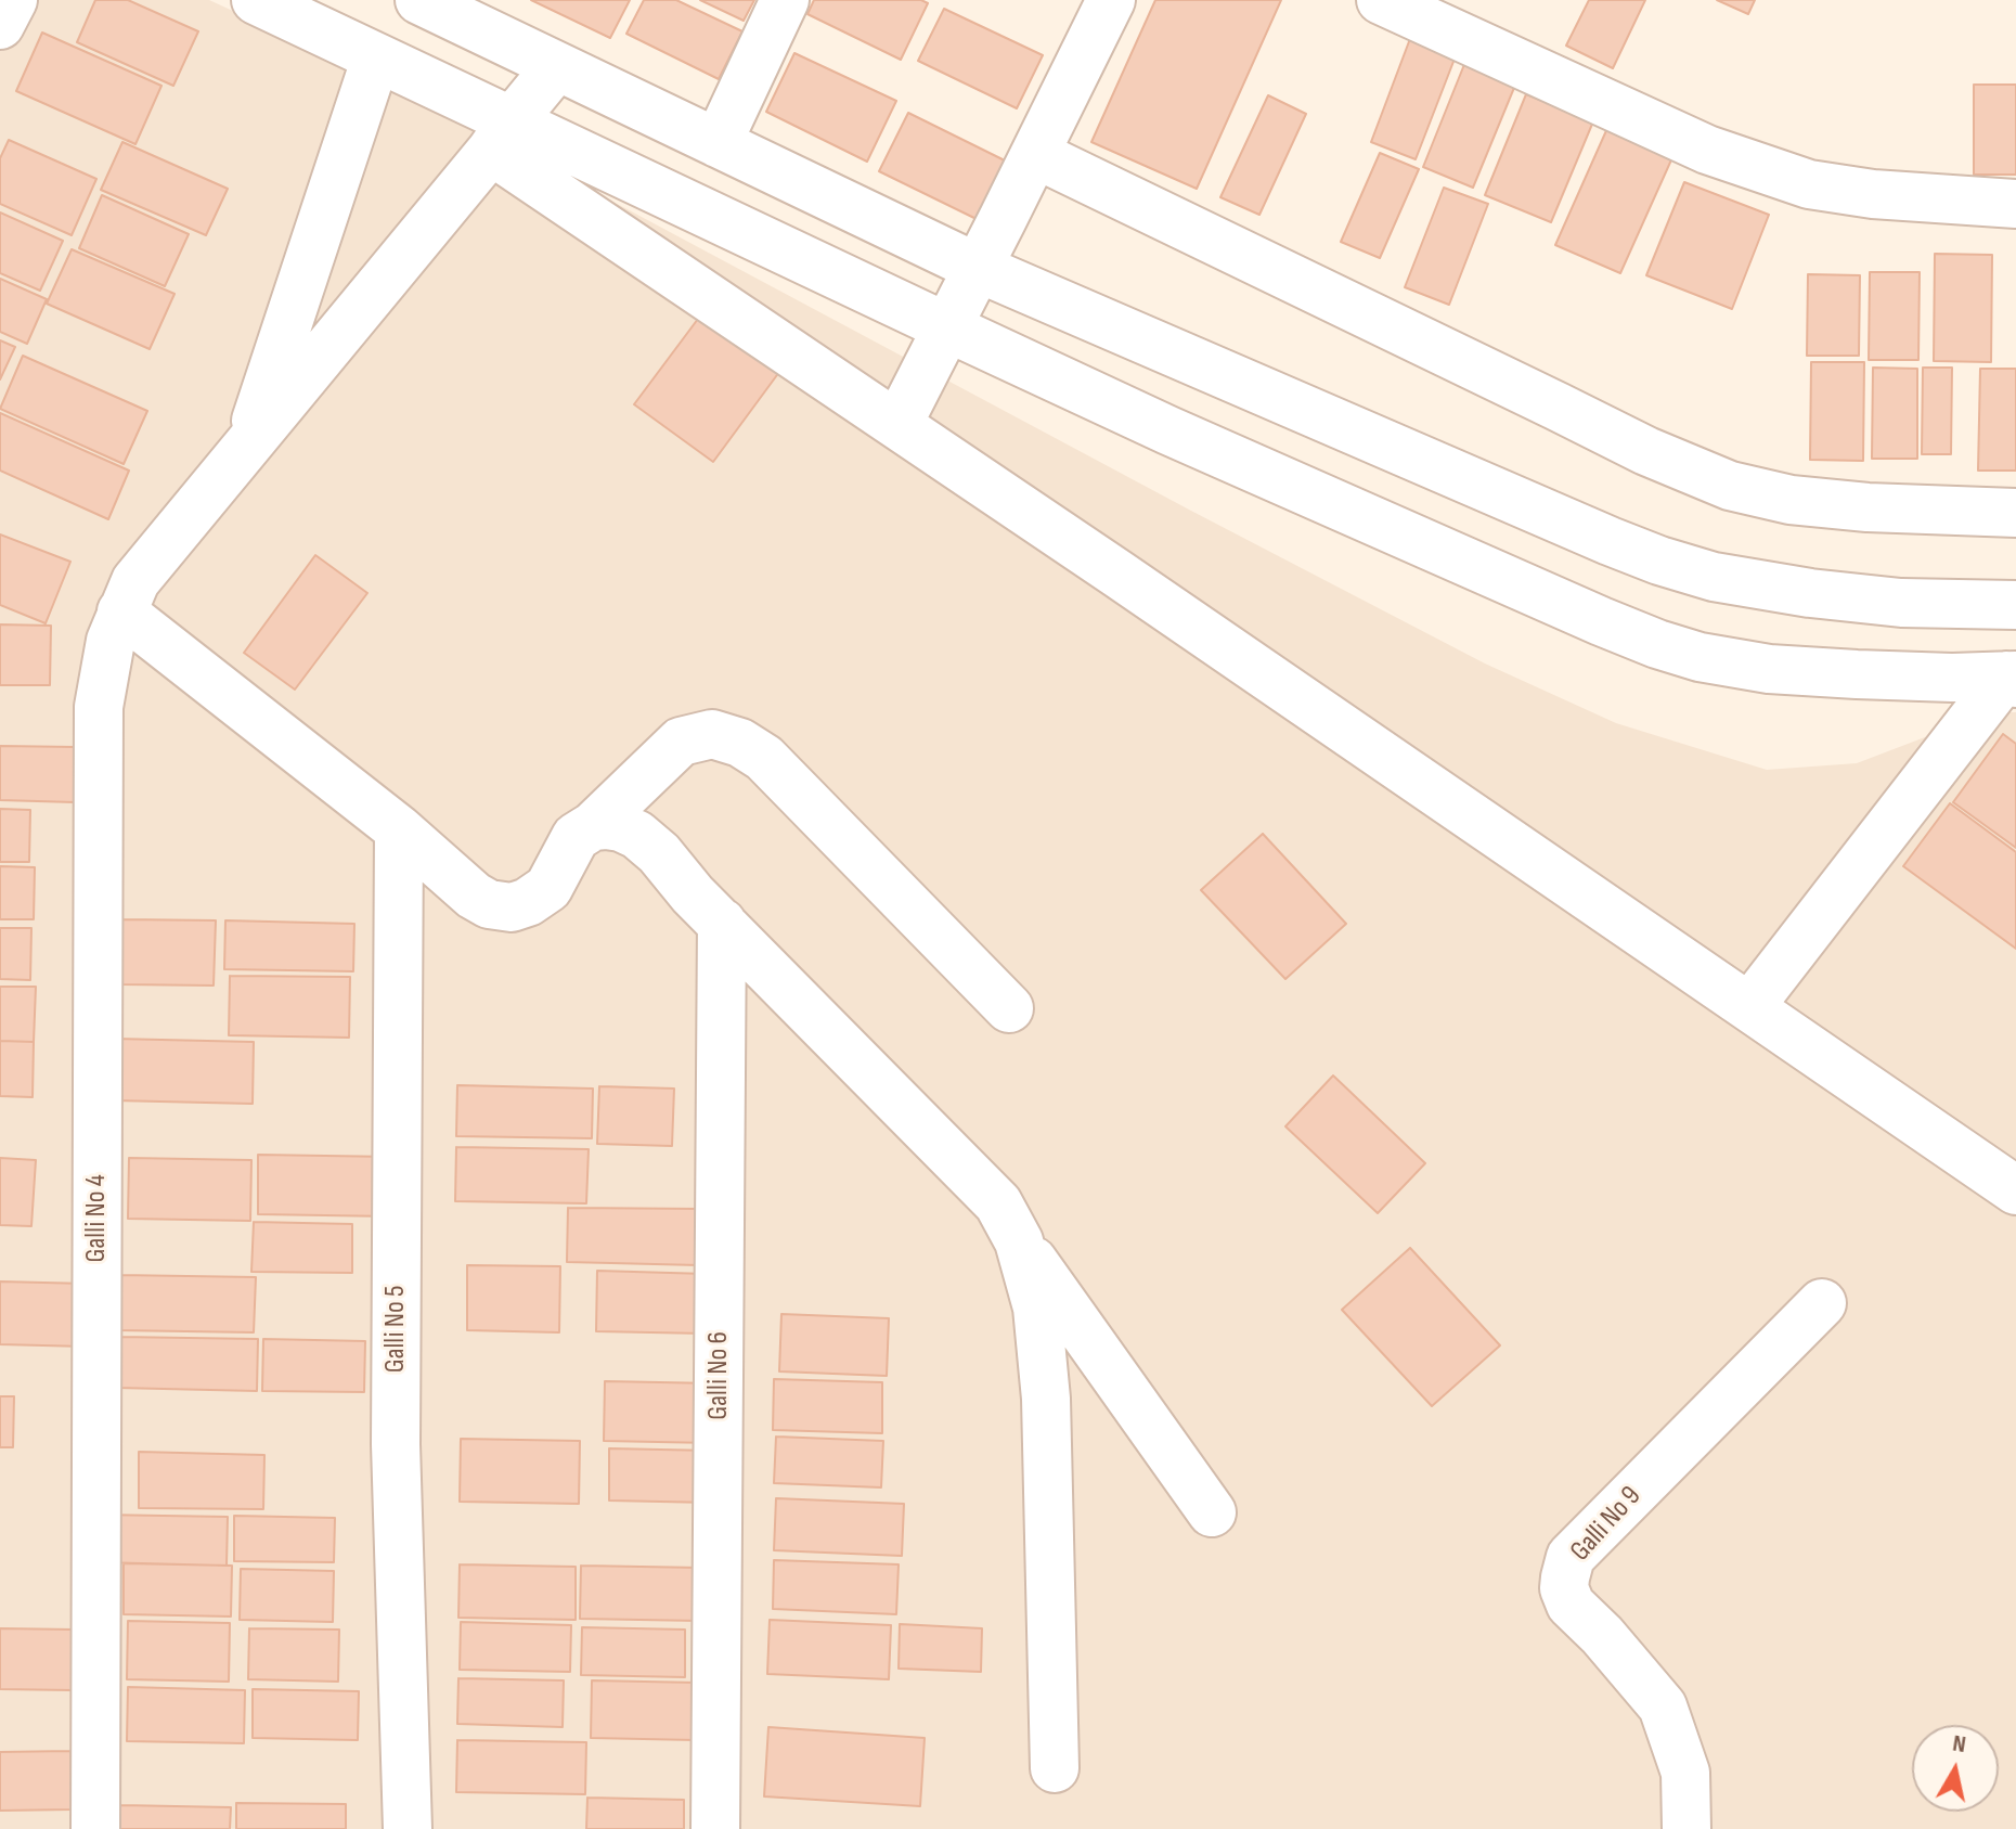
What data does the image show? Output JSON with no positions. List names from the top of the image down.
{
  "streets": {
    "street": [
      "Galli No 4",
      "Galli No 5",
      "Galli No 6",
      "Galli No 9"
    ]
  },
  "north": "top"
}
